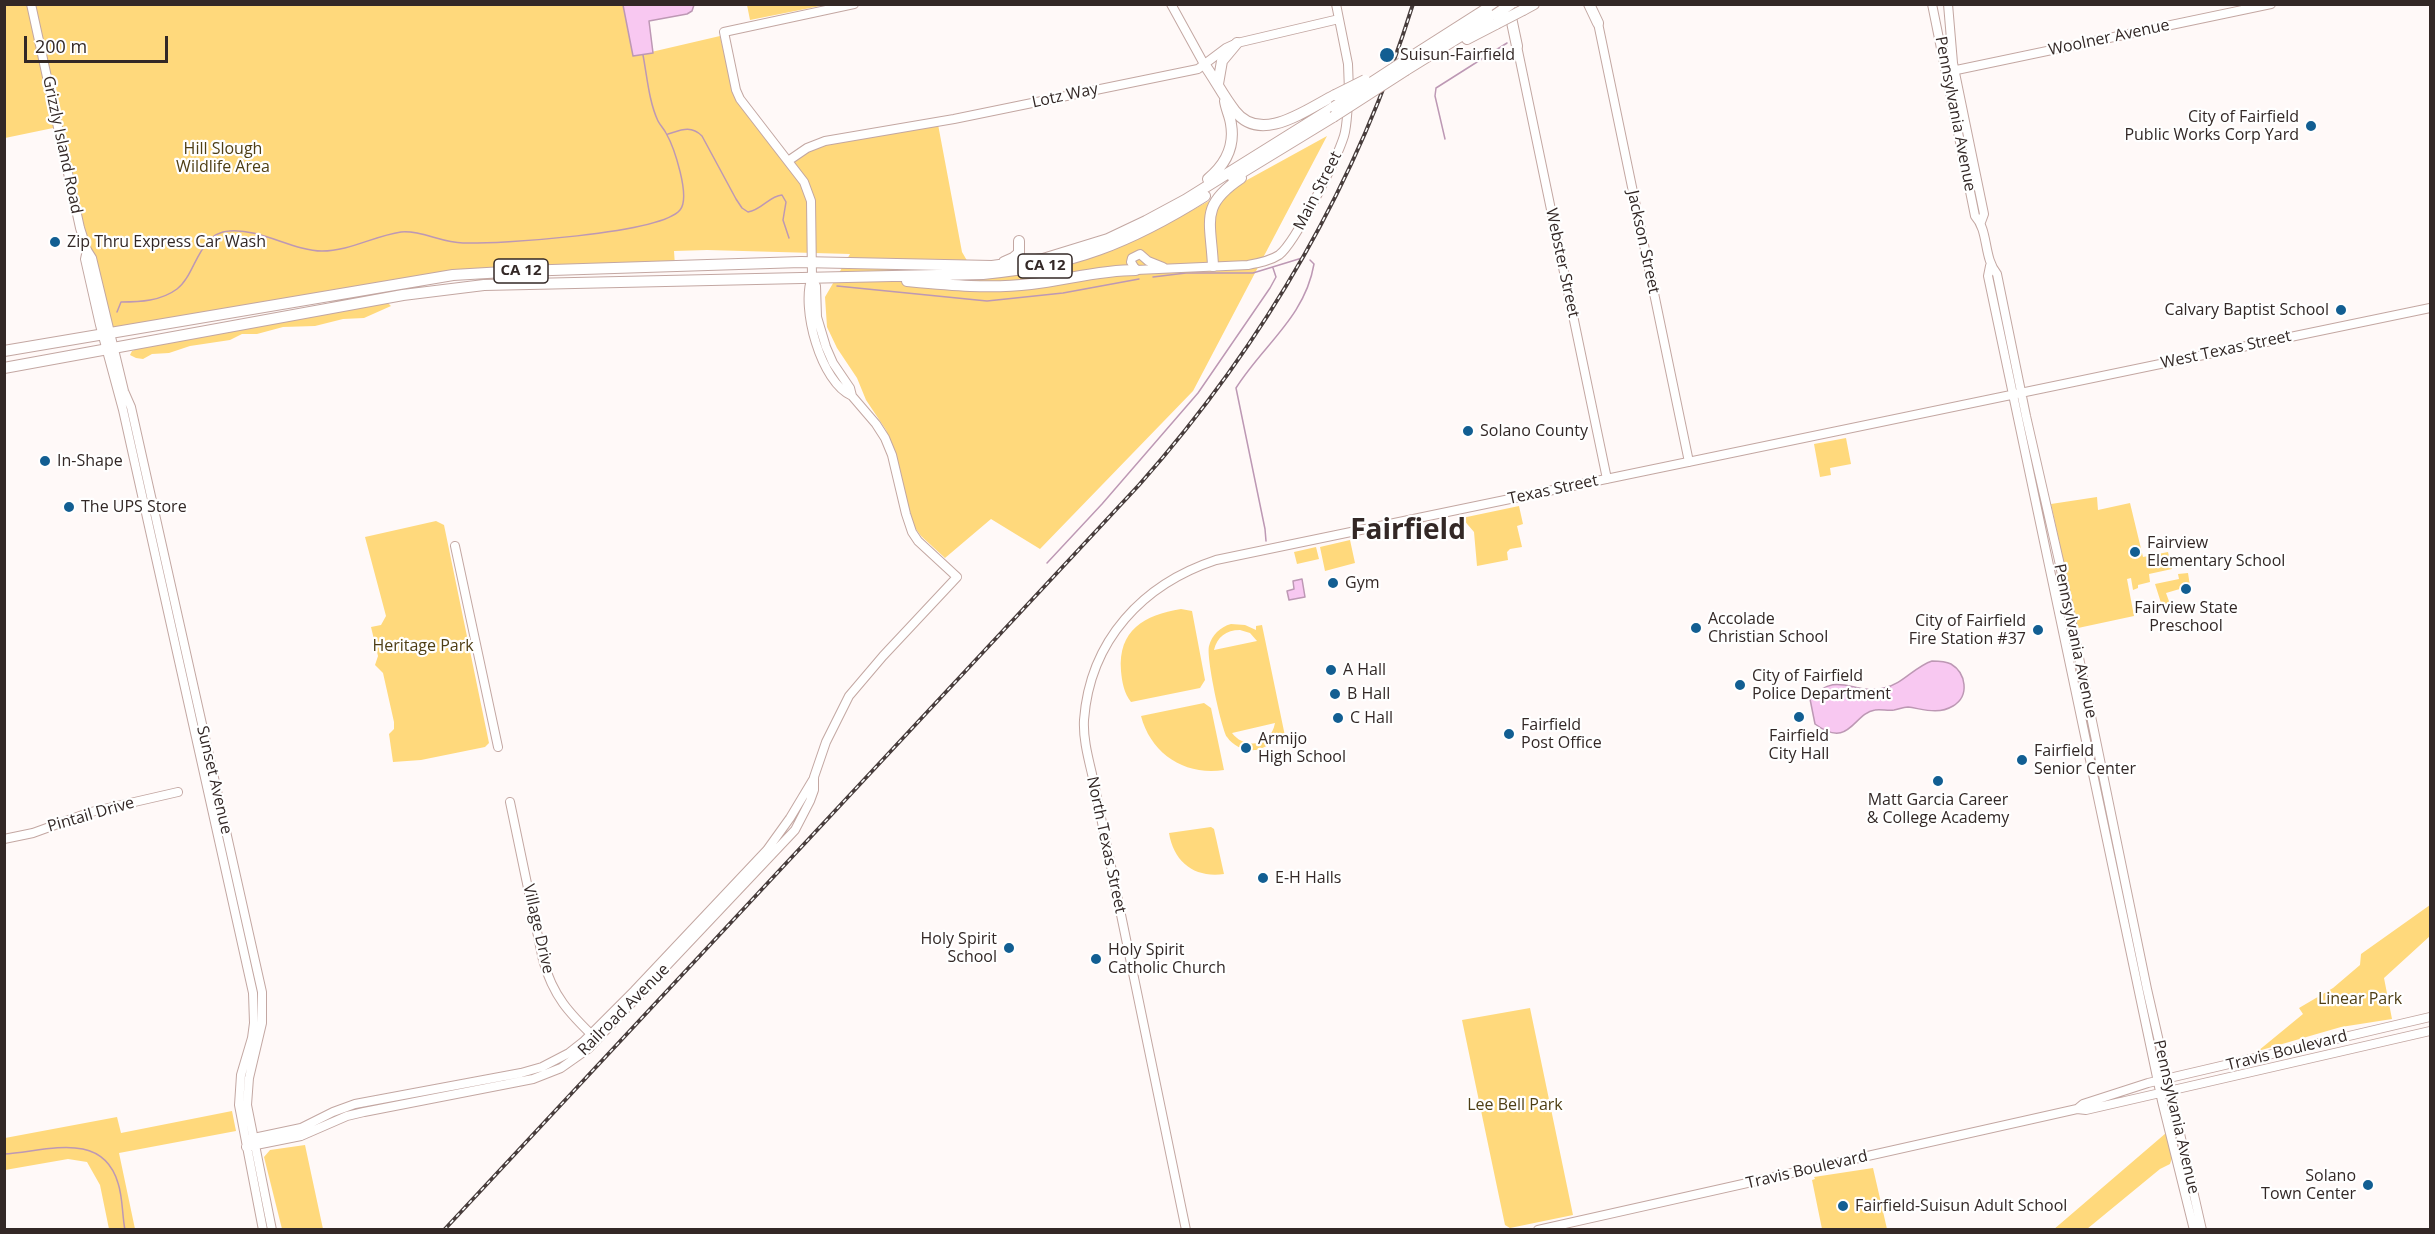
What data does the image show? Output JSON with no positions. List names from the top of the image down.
{
  "streets": {
    "highway": ["CA 12"],
    "main road": [
      "Woolner Avenue",
      "Lotz Way",
      "Pennsylvania Avenue",
      "Grizzly Island Road",
      "Main Street",
      "Jackson Street",
      "Webster Street",
      "West Texas Street",
      "Texas Street",
      "Sunset Avenue",
      "Pintail Drive",
      "North Texas Street",
      "Village Drive",
      "Railroad Avenue",
      "Travis Boulevard"
    ]
  },
  "crossings": [
    ["Woolner Avenue", "Pennsylvania Avenue"],
    ["Lotz Way", "Main Street"],
    ["Pennsylvania Avenue", "West Texas Street"],
    ["Pennsylvania Avenue", "Texas Street"],
    ["Pennsylvania Avenue", "Travis Boulevard"],
    ["Grizzly Island Road", "CA 12"],
    ["Grizzly Island Road", "Sunset Avenue"],
    ["Jackson Street", "Texas Street"],
    ["Webster Street", "Texas Street"],
    ["CA 12", "Sunset Avenue"],
    ["West Texas Street", "Texas Street"],
    ["Texas Street", "North Texas Street"],
    ["Sunset Avenue", "Railroad Avenue"],
    ["Village Drive", "Railroad Avenue"]
  ],
  "districts": ["Fairfield"],
  "parks": [
    "Hill Slough Wildlife Area",
    "Heritage Park",
    "Linear Park",
    "Lee Bell Park"
  ],
  "places": [
    "Suisun-Fairfield",
    "City of Fairfield Public Works Corp Yard",
    "Zip Thru Express Car Wash",
    "Calvary Baptist School",
    "Solano County",
    "In-Shape",
    "The UPS Store",
    "Fairview Elementary School",
    "Gym",
    "Fairview State Preschool",
    "Accolade Christian School",
    "City of Fairfield Fire Station #37",
    "A Hall",
    "City of Fairfield Police Department",
    "B Hall",
    "Fairfield City Hall",
    "C Hall",
    "Fairfield Post Office",
    "Armijo High School",
    "Fairfield Senior Center",
    "Matt Garcia Career & College Academy",
    "E-H Halls",
    "Holy Spirit School",
    "Holy Spirit Catholic Church",
    "Solano Town Center",
    "Fairfield-Suisun Adult School"
  ],
  "scale_bar": "200 m"
}
